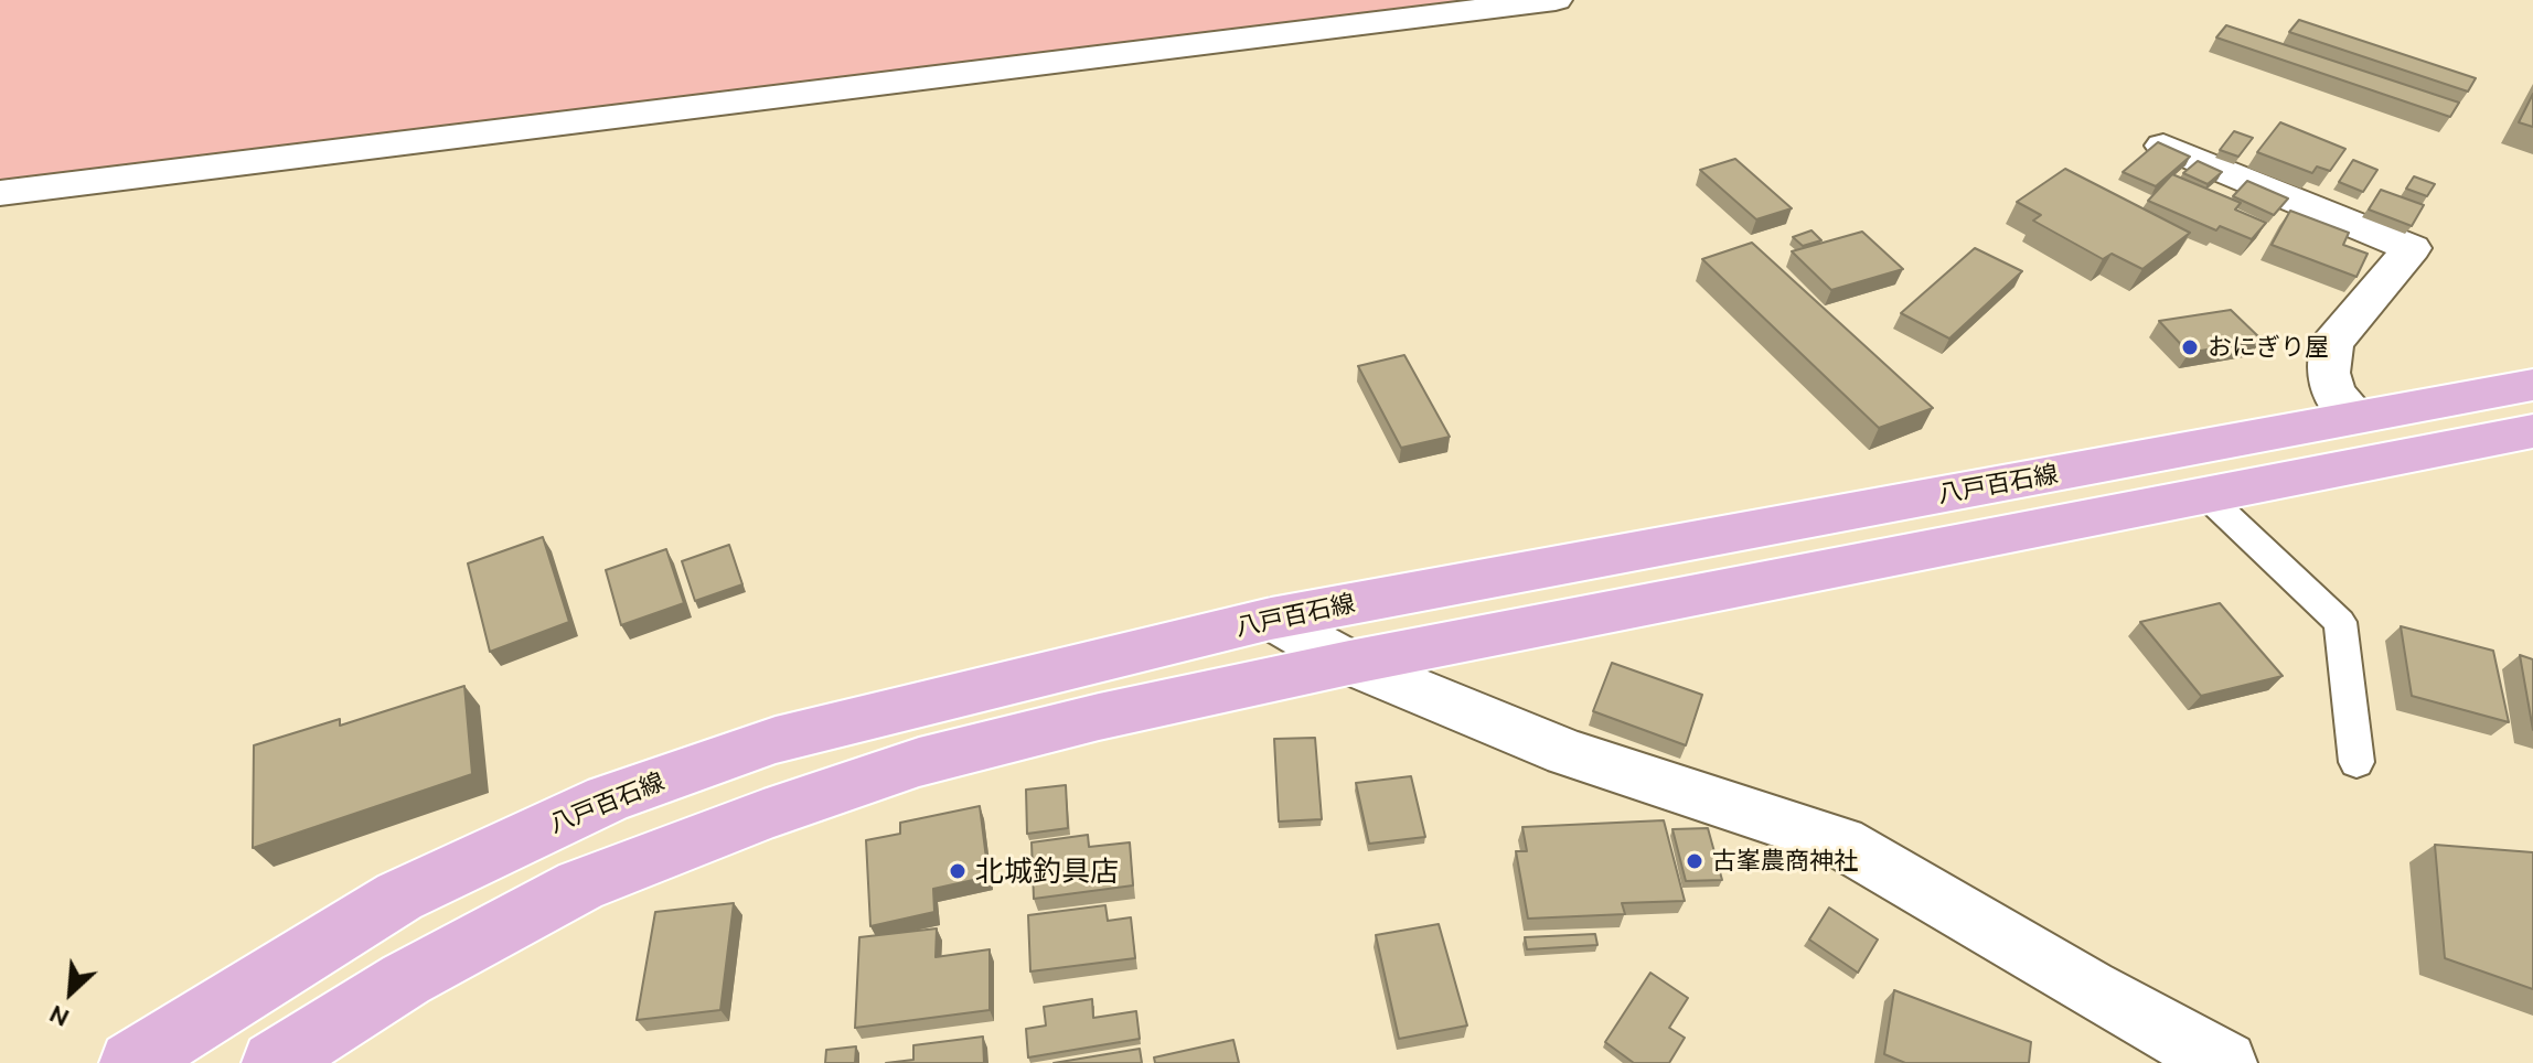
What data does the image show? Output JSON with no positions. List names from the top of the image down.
{
  "streets": {
    "main road": ["八戸百石線"]
  },
  "places": ["おにぎり屋", "古峯農商神社", "北城釣具店"],
  "north": "bottom left"
}
